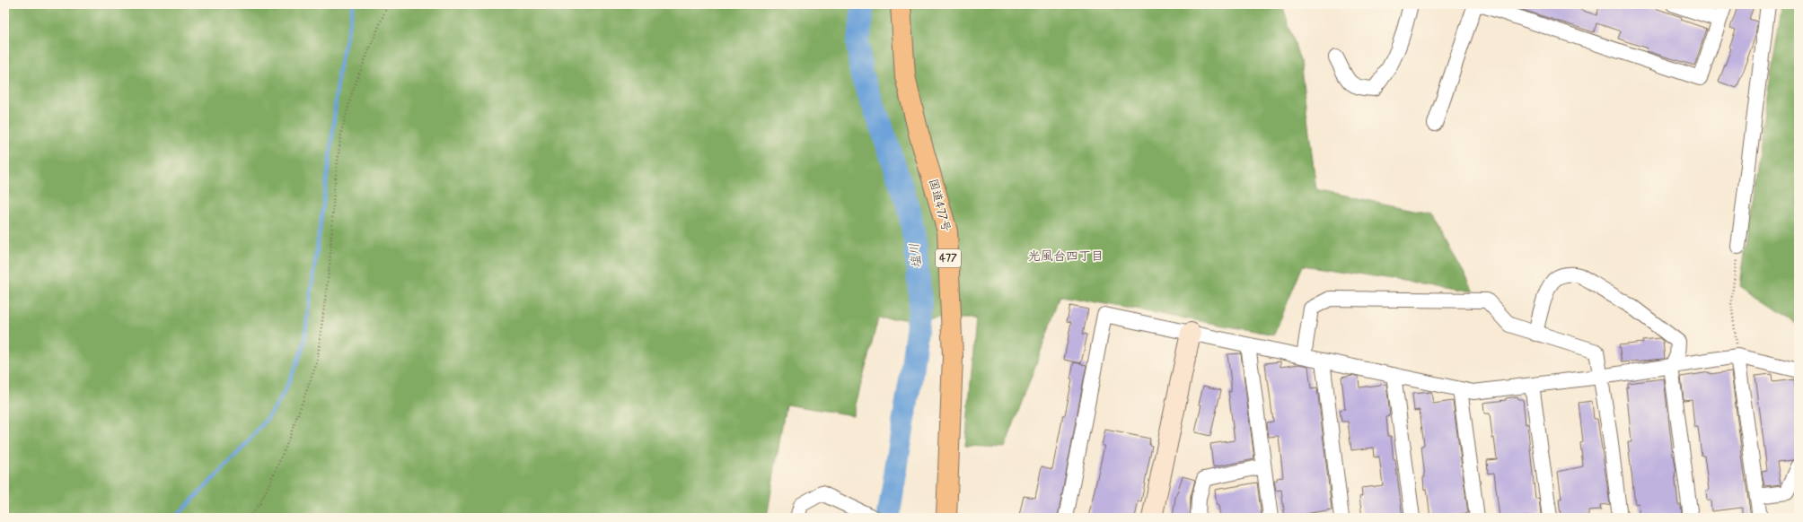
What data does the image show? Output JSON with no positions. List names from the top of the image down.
{
  "streets": {
    "highway": ["国道477号", "477"]
  },
  "districts": ["光風台四丁目"],
  "water": ["塩川"]
}
